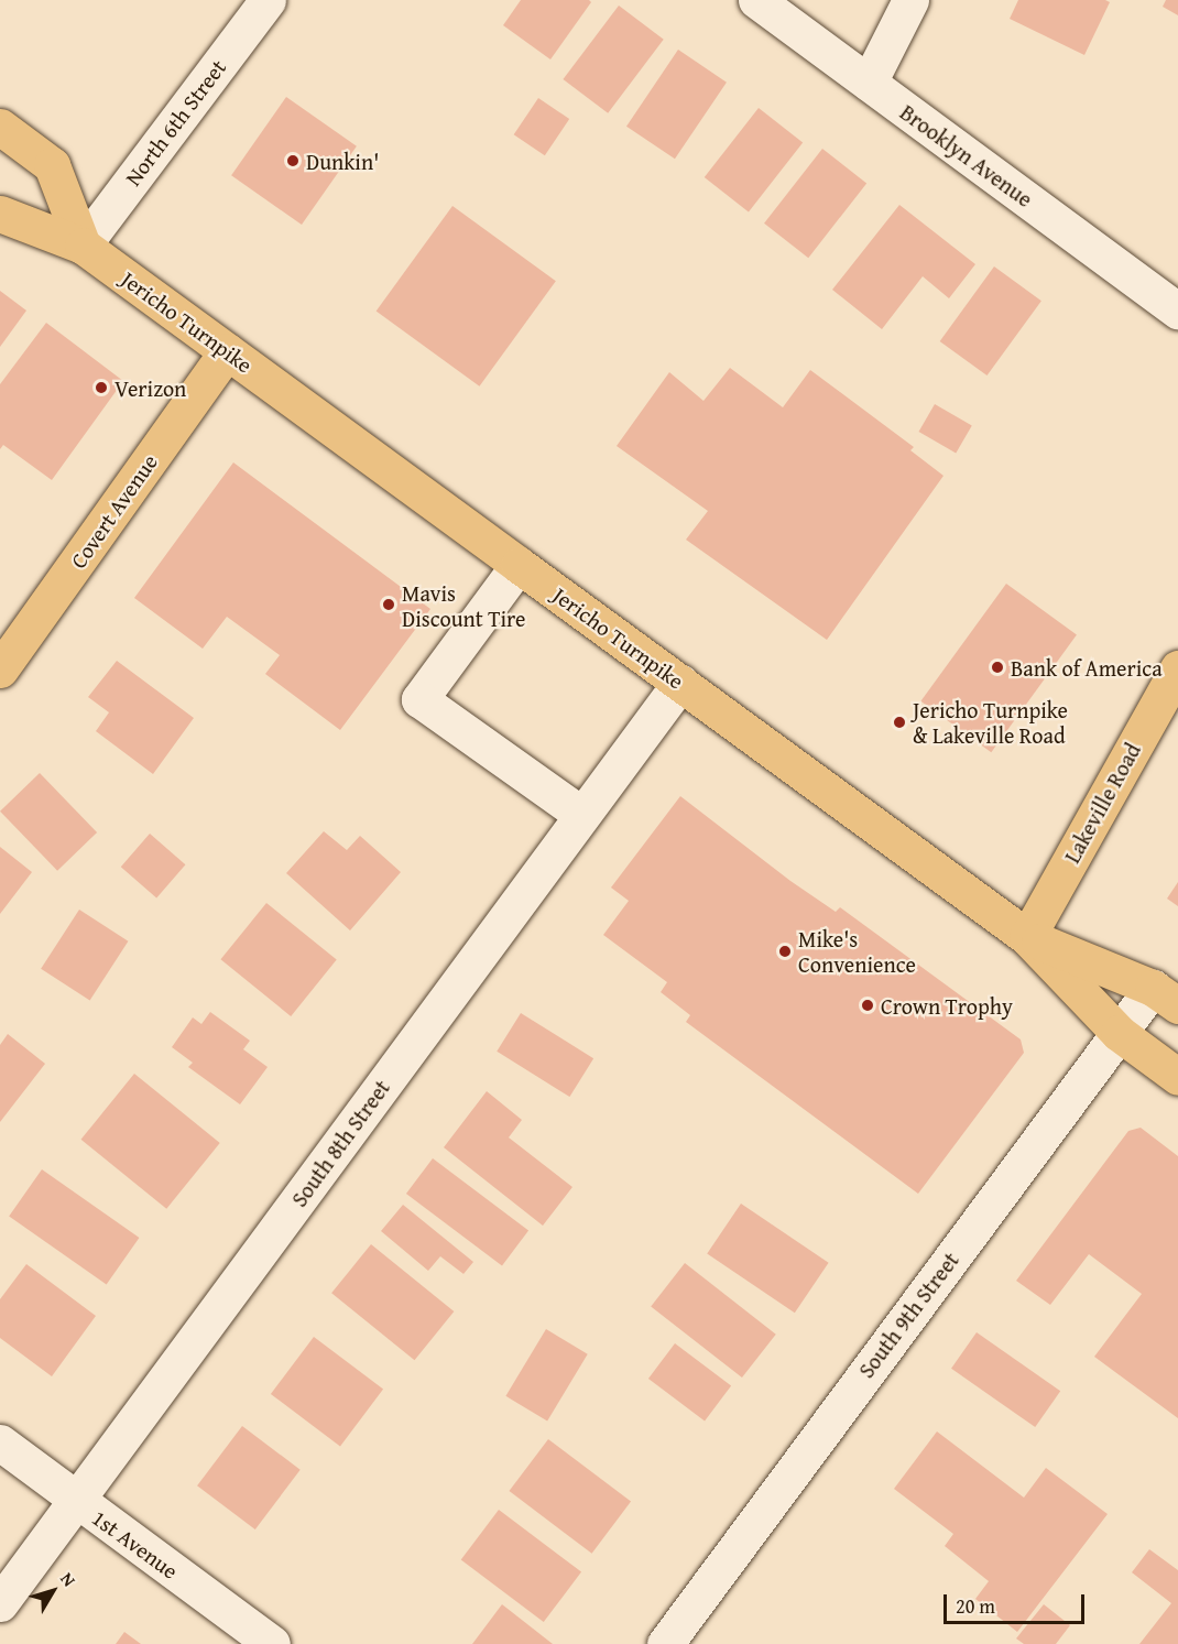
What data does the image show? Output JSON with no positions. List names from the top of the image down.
{
  "streets": {
    "main road": ["Jericho Turnpike", "Covert Avenue", "Lakeville Road"],
    "street": [
      "North 6th Street",
      "Brooklyn Avenue",
      "South 8th Street",
      "South 9th Street",
      "1st Avenue"
    ]
  },
  "crossings": [
    ["North 6th Street", "Jericho Turnpike"],
    ["Jericho Turnpike", "Covert Avenue"],
    ["Jericho Turnpike", "Lakeville Road"],
    ["Jericho Turnpike", "South 8th Street"],
    ["Jericho Turnpike", "South 9th Street"],
    ["South 8th Street", "1st Avenue"]
  ],
  "places": [
    "Dunkin'",
    "Verizon",
    "Mavis Discount Tire",
    "Bank of America",
    "Jericho Turnpike & Lakeville Road",
    "Mike's Convenience",
    "Crown Trophy"
  ],
  "scale_bar": "20 m",
  "north": "top right"
}
